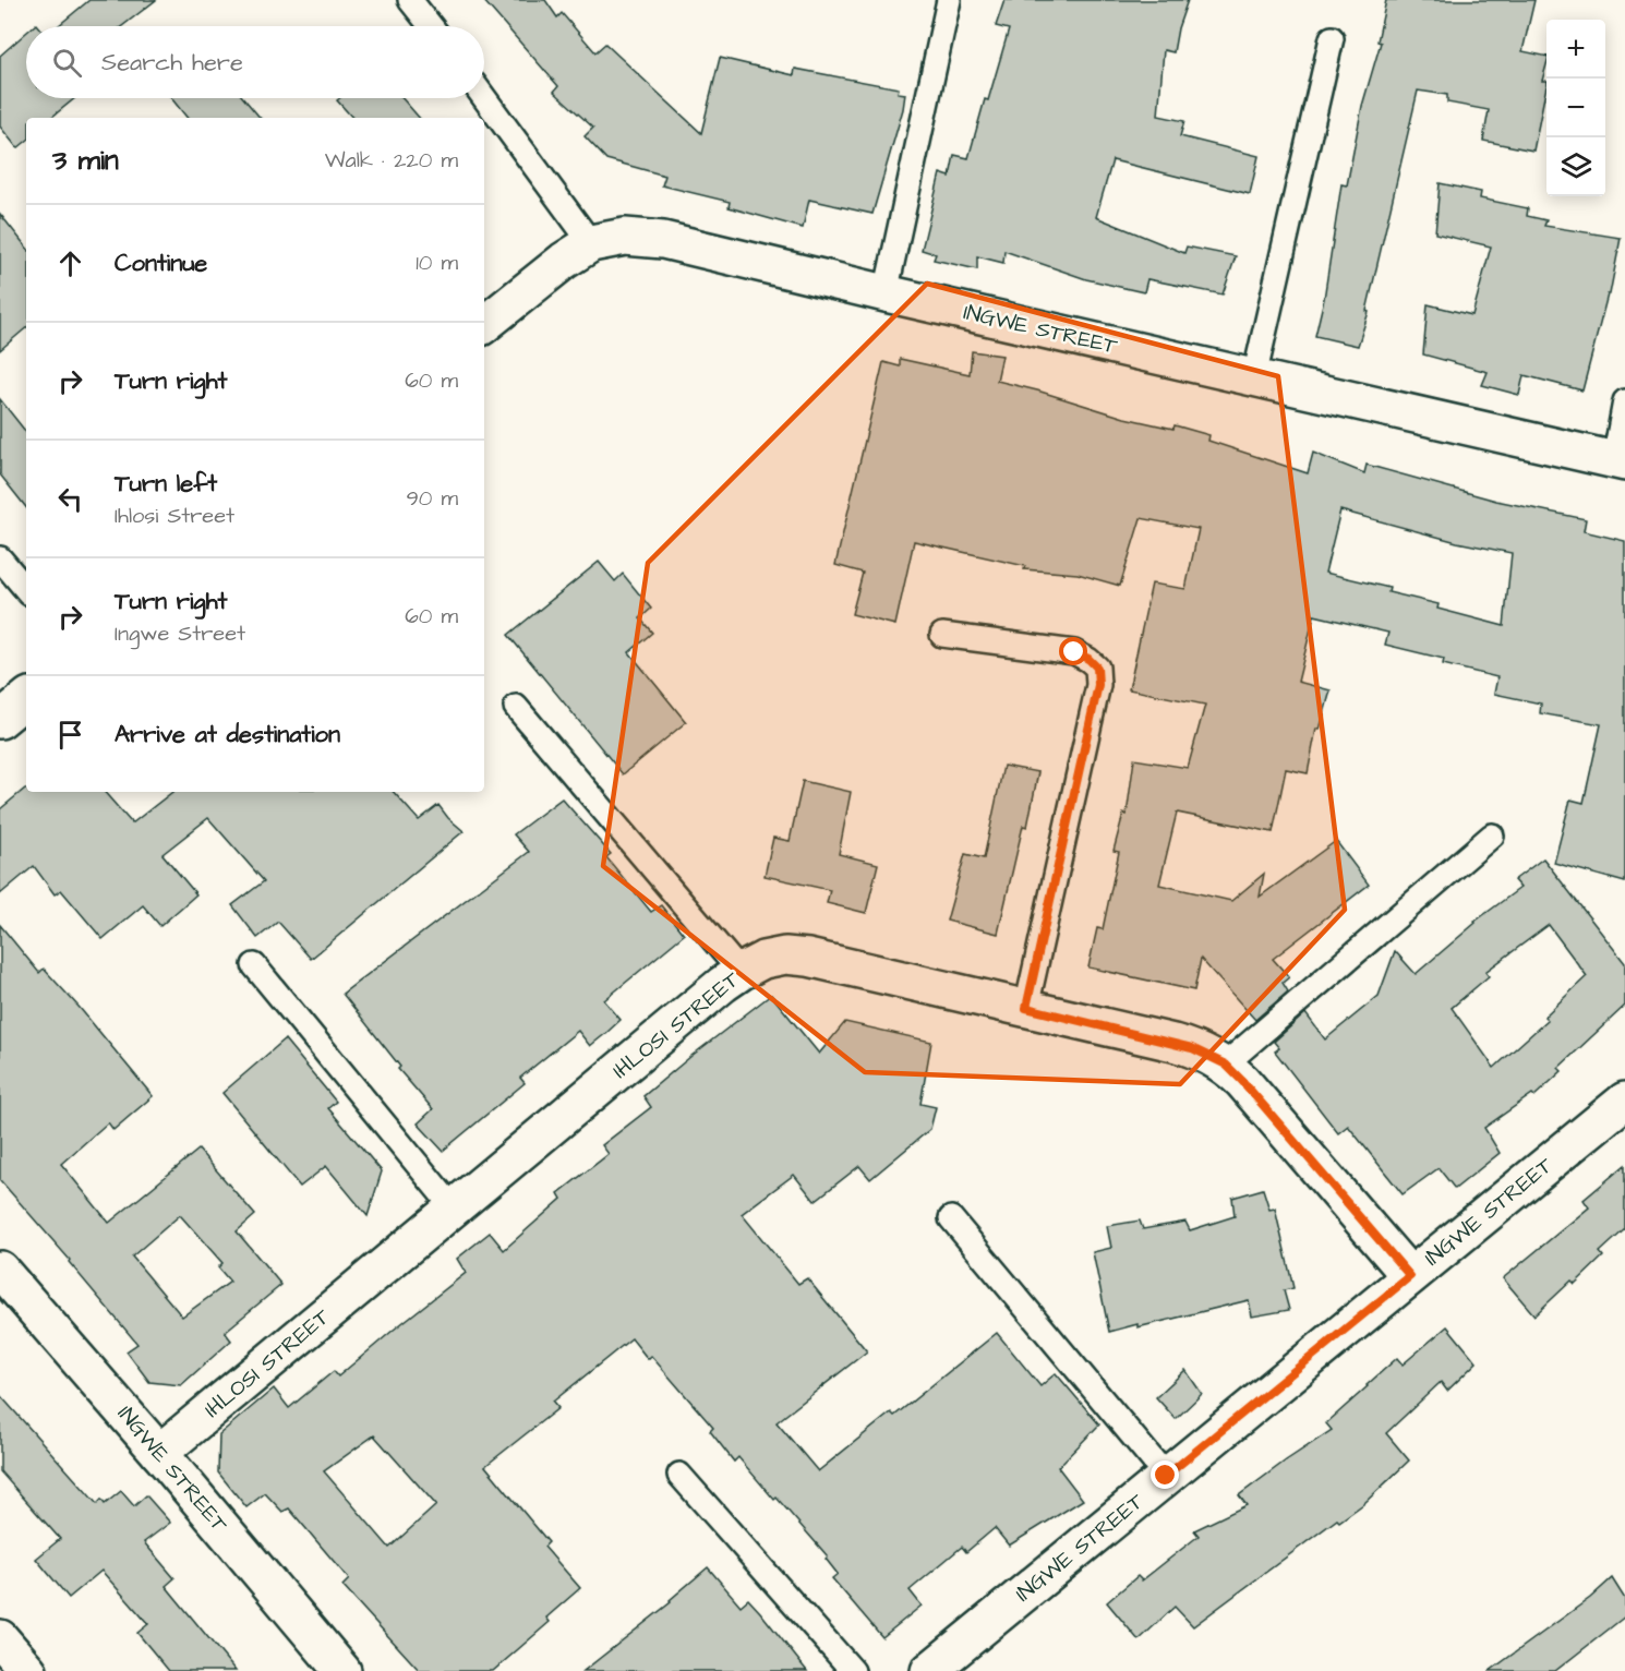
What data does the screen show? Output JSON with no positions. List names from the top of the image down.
{
  "streets": {
    "street": ["INGWE STREET", "IHLOSI STREET"]
  },
  "crossings": [
    ["INGWE STREET", "IHLOSI STREET"]
  ],
  "page": {
    "map_buttons": ["+", "−"],
    "search": "Search here",
    "heading": ["3 min", "Walk · 220 m"],
    "list": [
      ["Continue", "10 m"],
      ["Turn right", "60 m"],
      ["Turn left", "Ihlosi Street", "90 m"],
      ["Turn right", "Ingwe Street", "60 m"],
      "Arrive at destination"
    ]
  }
}
